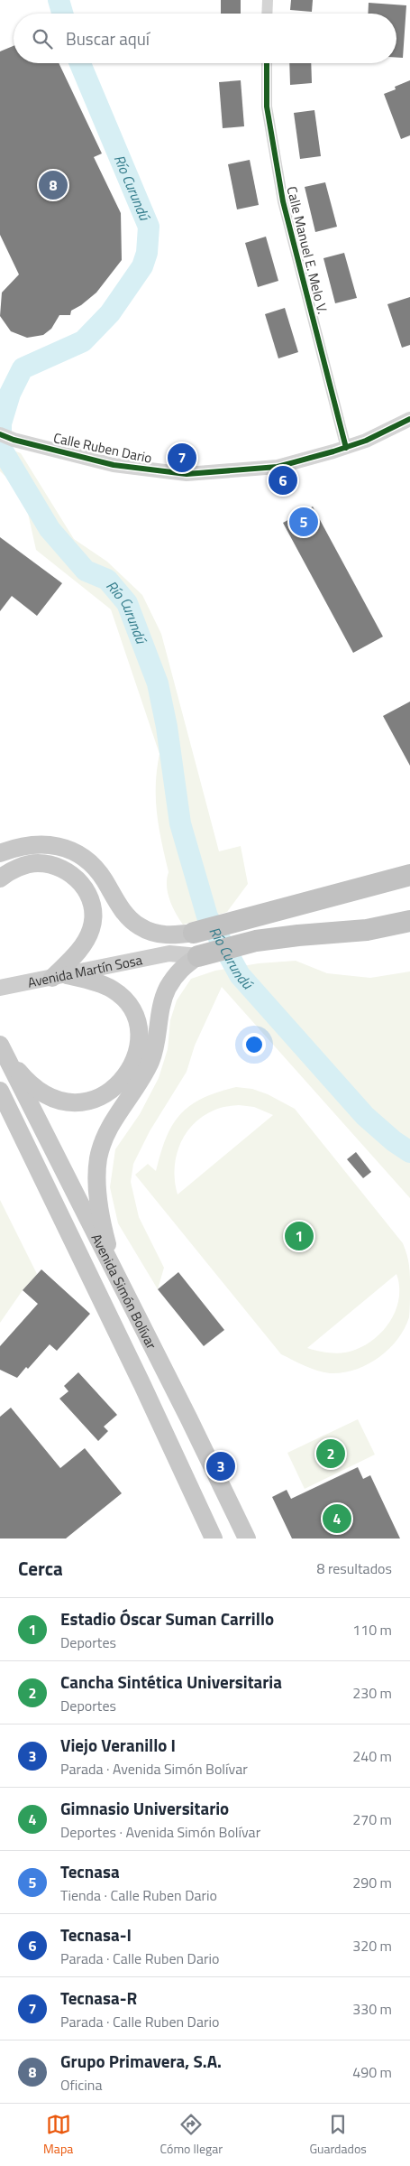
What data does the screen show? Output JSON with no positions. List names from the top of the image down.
{
  "streets": {
    "main road": ["Avenida Martín Sosa", "Avenida Simón Bolívar"],
    "street": ["Calle Manuel E. Melo V.", "Calle Ruben Dario"]
  },
  "crossings": [
    ["Calle Manuel E. Melo V.", "Calle Ruben Dario"]
  ],
  "water": ["Río Curundú"],
  "page": {
    "search": "Buscar aquí",
    "pins": [
      "8",
      "7",
      "6",
      "5",
      "1",
      "2",
      "3",
      "4"
    ],
    "heading": ["Cerca", "8 resultados"],
    "list": [
      {
        "mark": "1",
        "name": "Estadio Óscar Suman Carrillo",
        "note": "Deportes",
        "value": "110 m"
      },
      {
        "mark": "2",
        "name": "Cancha Sintética Universitaria",
        "note": "Deportes",
        "value": "230 m"
      },
      {
        "mark": "3",
        "name": "Viejo Veranillo I",
        "note": "Parada · Avenida Simón Bolívar",
        "value": "240 m"
      },
      {
        "mark": "4",
        "name": "Gimnasio Universitario",
        "note": "Deportes · Avenida Simón Bolívar",
        "value": "270 m"
      },
      {
        "mark": "5",
        "name": "Tecnasa",
        "note": "Tienda · Calle Ruben Dario",
        "value": "290 m"
      },
      {
        "mark": "6",
        "name": "Tecnasa-I",
        "note": "Parada · Calle Ruben Dario",
        "value": "320 m"
      },
      {
        "mark": "7",
        "name": "Tecnasa-R",
        "note": "Parada · Calle Ruben Dario",
        "value": "330 m"
      },
      {
        "mark": "8",
        "name": "Grupo Primavera, S.A.",
        "note": "Oficina",
        "value": "490 m"
      }
    ],
    "nav": ["Mapa", "Cómo llegar", "Guardados"]
  }
}
